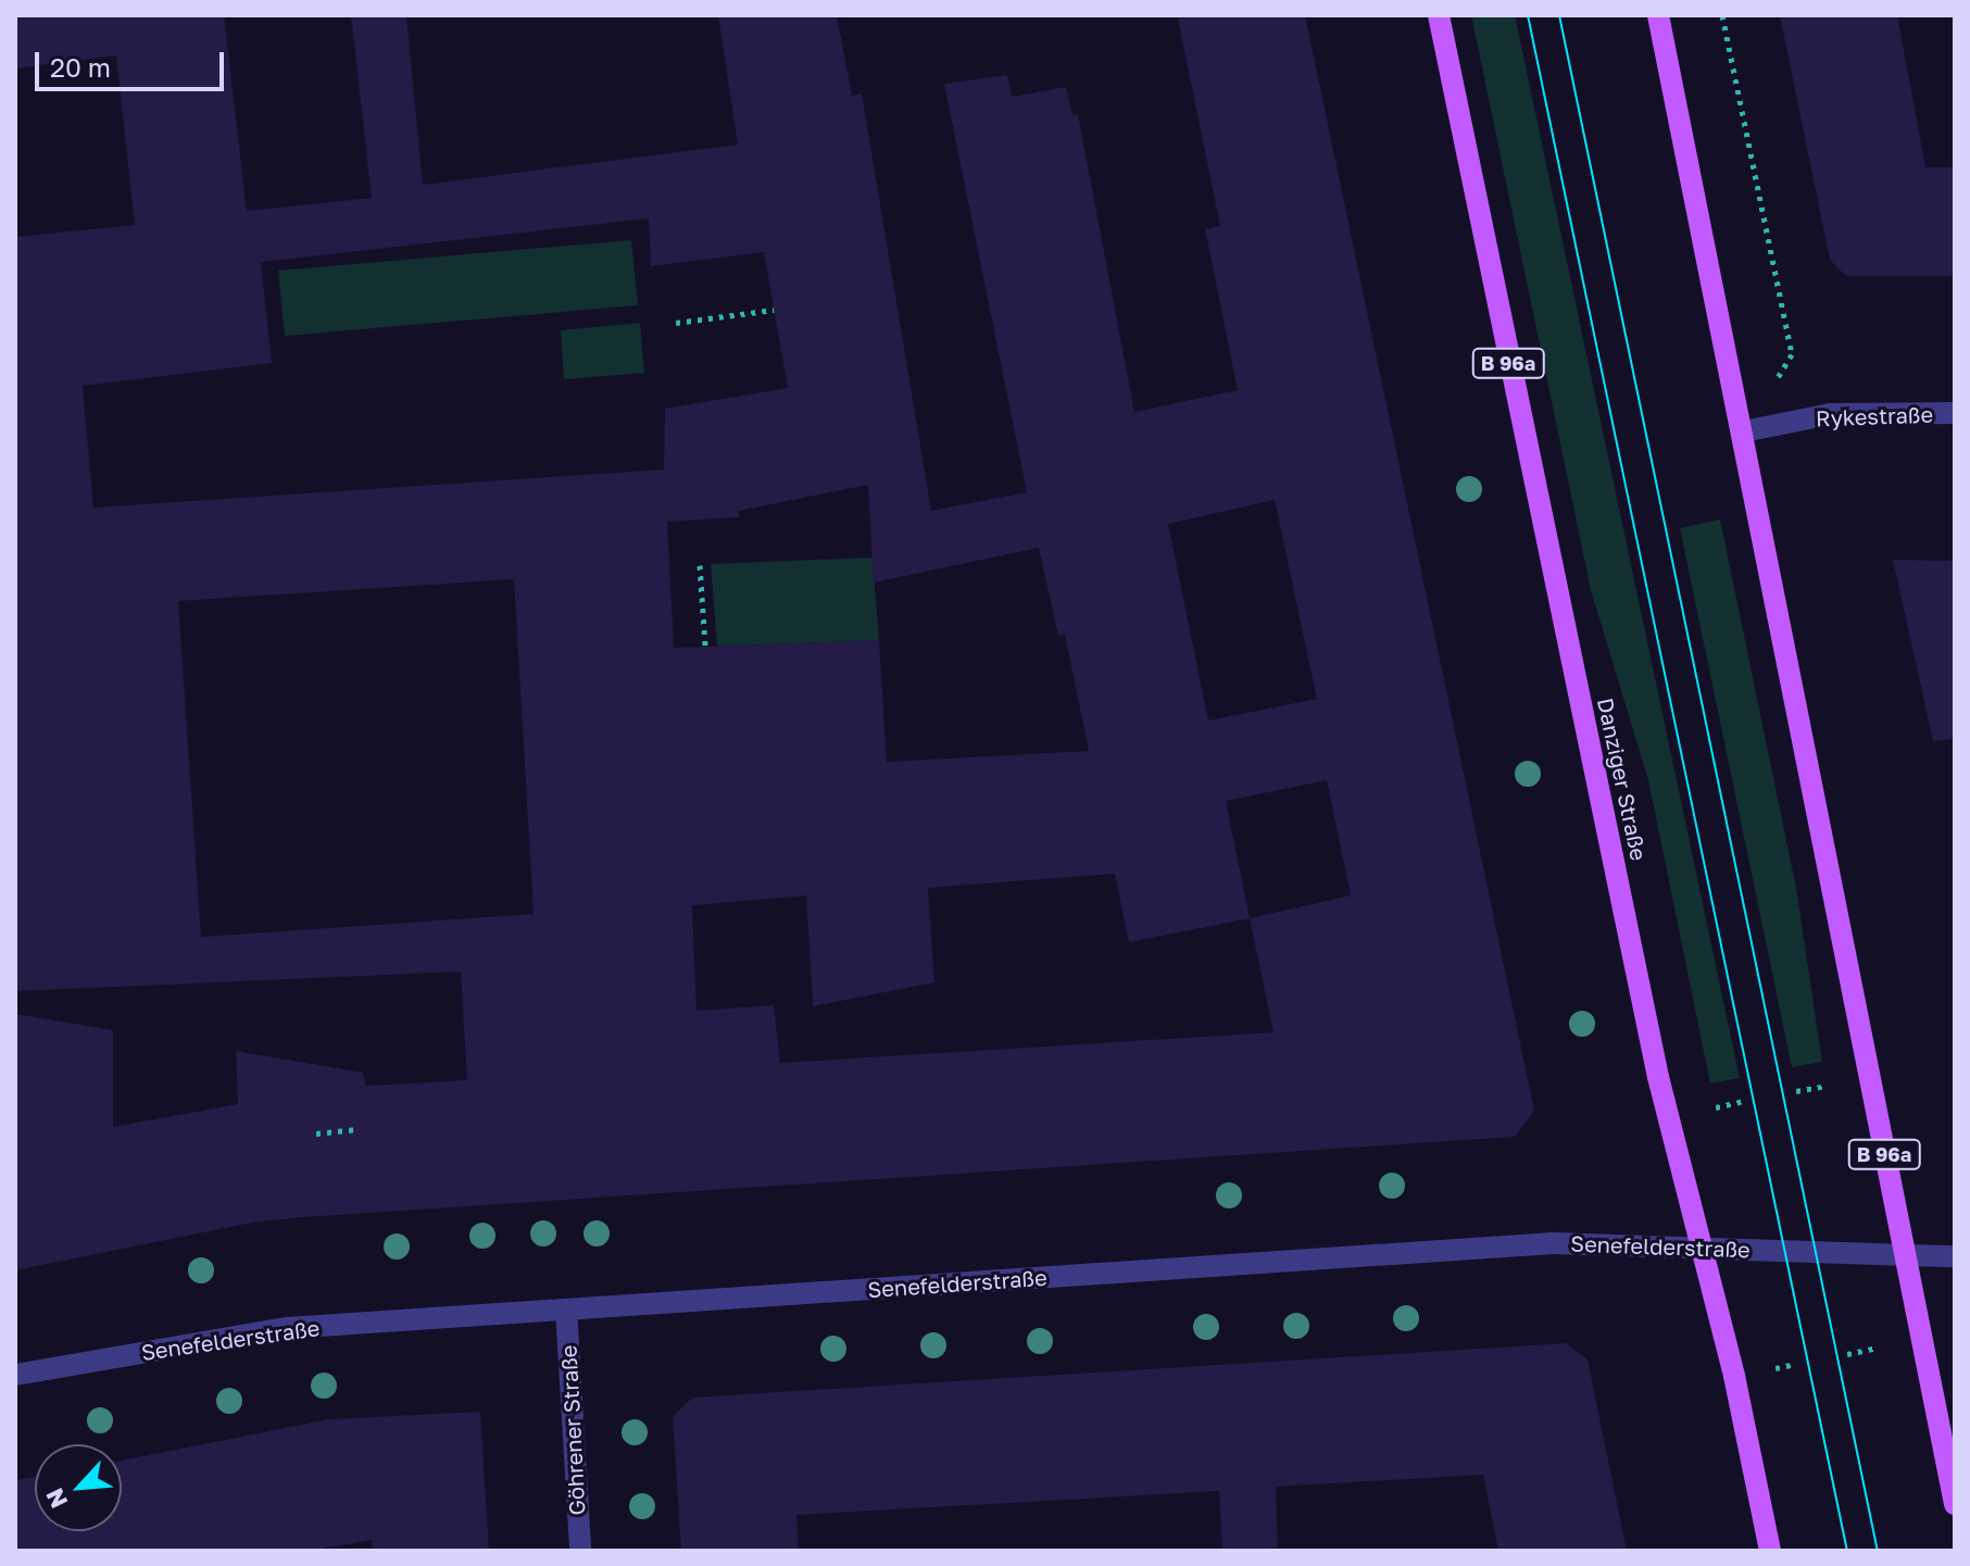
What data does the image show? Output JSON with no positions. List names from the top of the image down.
{
  "streets": {
    "main road": ["B 96a", "Danziger Straße"],
    "street": ["Rykestraße", "Senefelderstraße", "Göhrener Straße"]
  },
  "crossings": [
    ["B 96a", "Rykestraße"],
    ["B 96a", "Senefelderstraße"],
    ["Danziger Straße", "Senefelderstraße"],
    ["Senefelderstraße", "Göhrener Straße"]
  ],
  "scale_bar": "20 m",
  "north": "bottom left"
}
